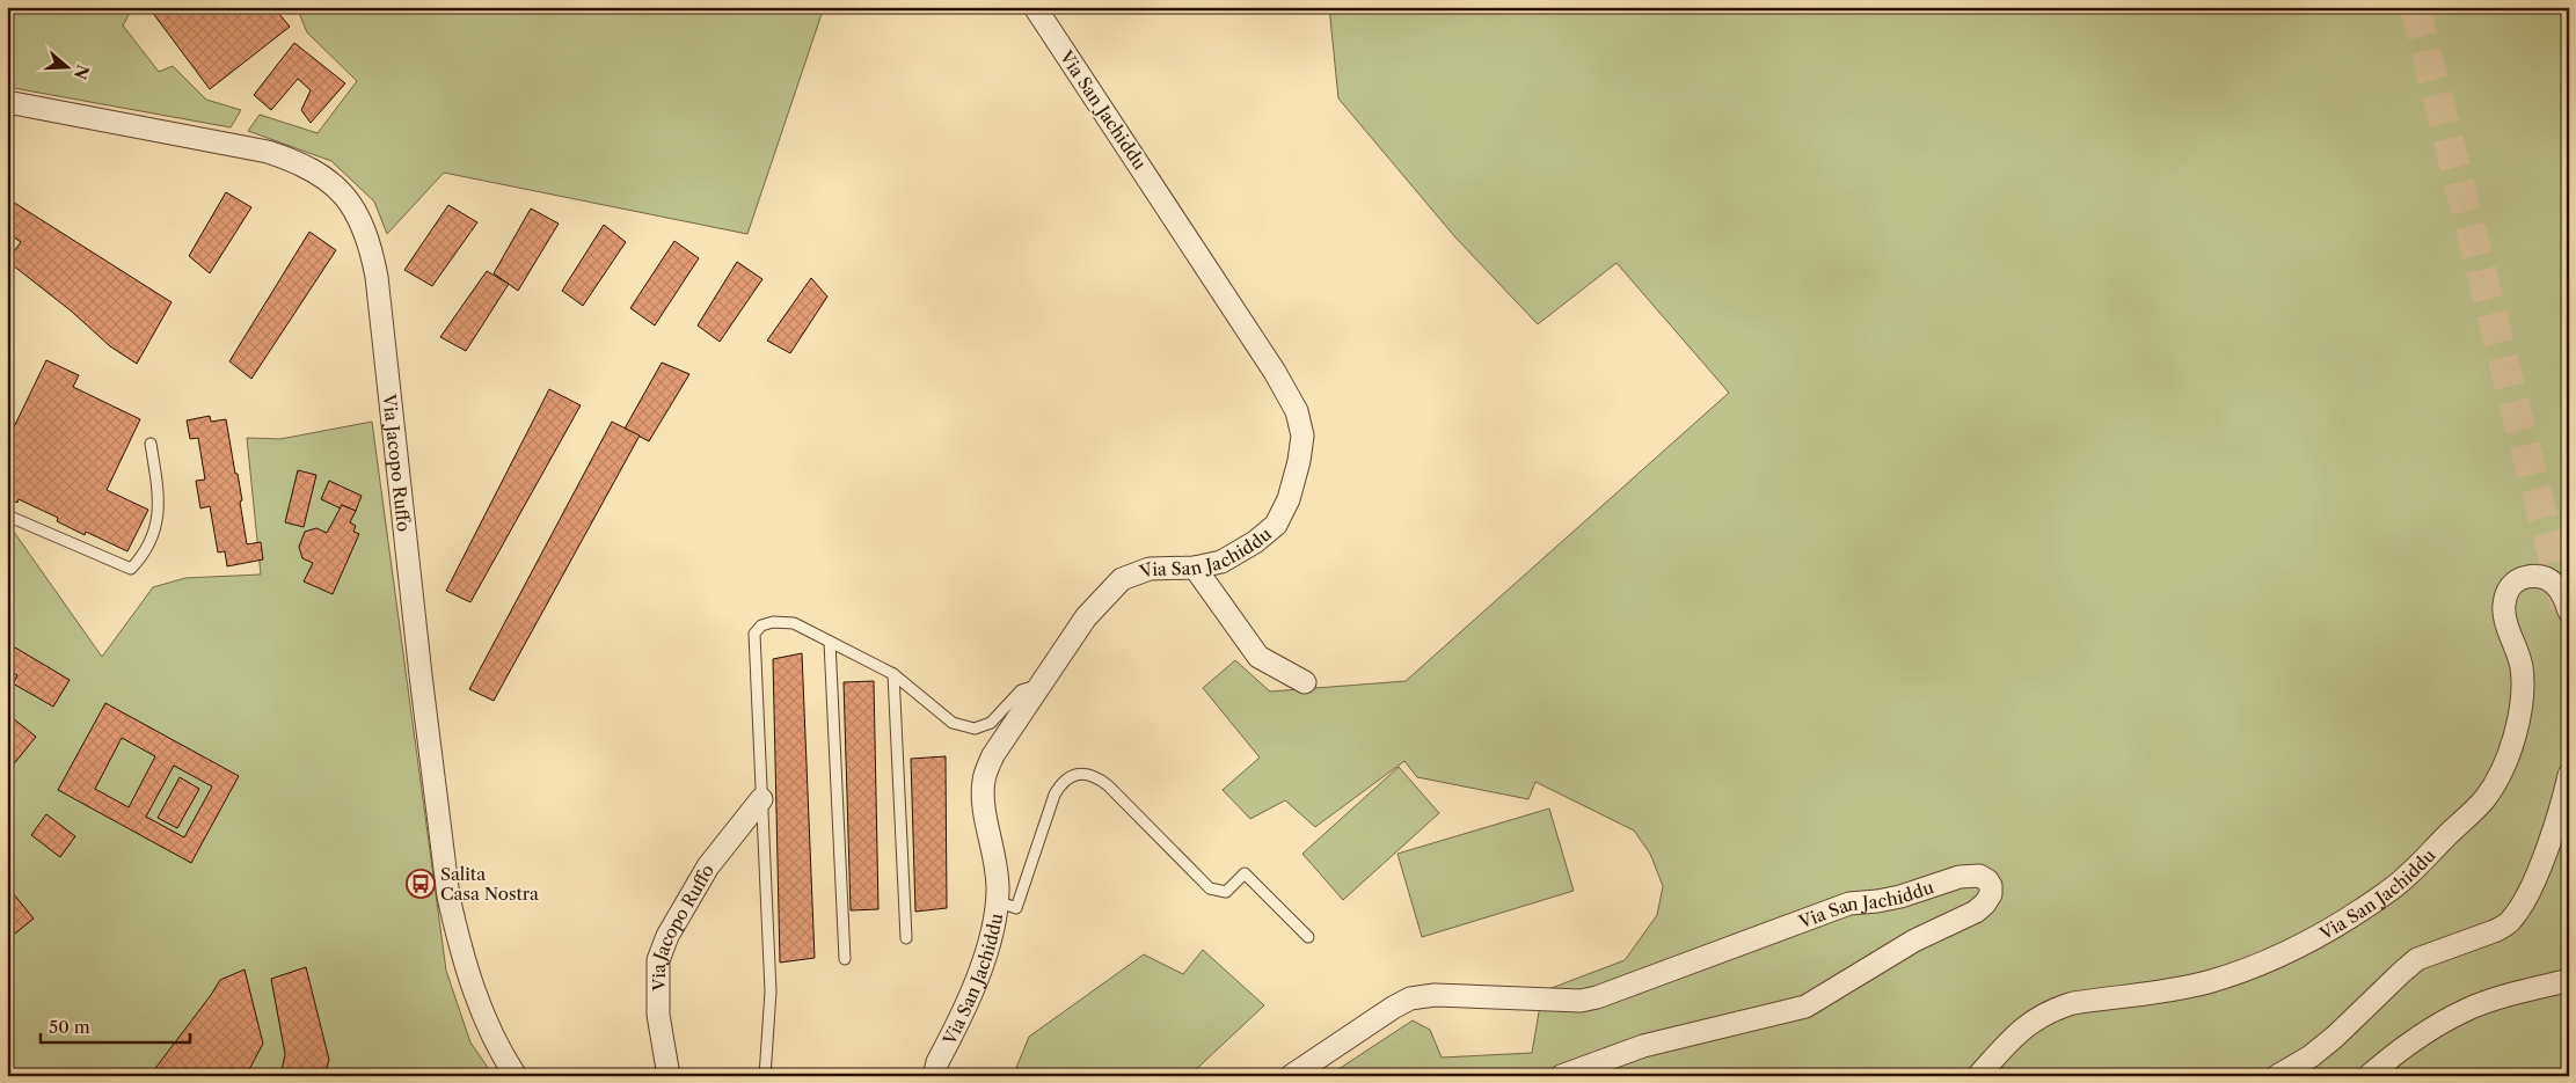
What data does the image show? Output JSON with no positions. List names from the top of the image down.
{
  "streets": {
    "street": ["Via San Jachiddu", "Via Jacopo Ruffo"]
  },
  "places": {
    "bus stop": ["Salita Casa Nostra"]
  },
  "scale_bar": "50 m",
  "north": "right"
}
